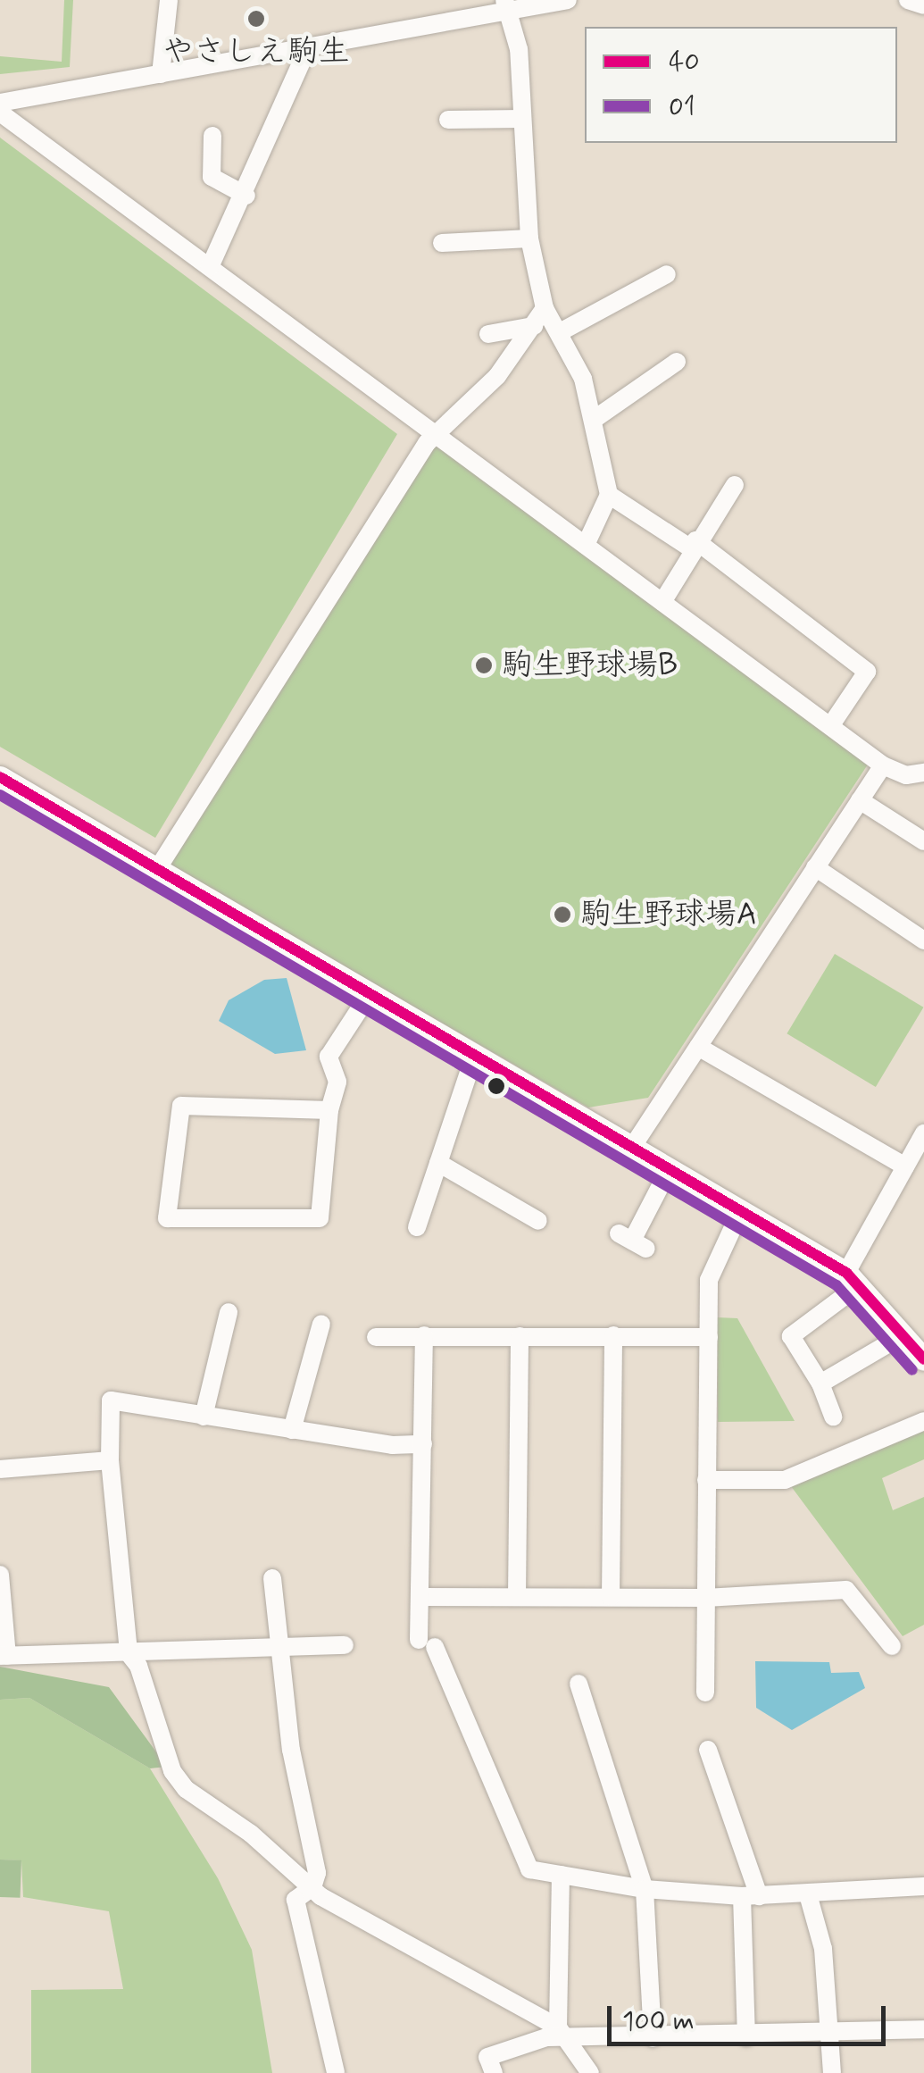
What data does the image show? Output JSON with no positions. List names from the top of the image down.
{
  "places": ["やさしえ駒生", "駒生野球場B", "駒生野球場A"],
  "lines": ["transit line 40", "transit line 01"],
  "legend": ["40", "01"],
  "scale_bar": "100 m"
}
